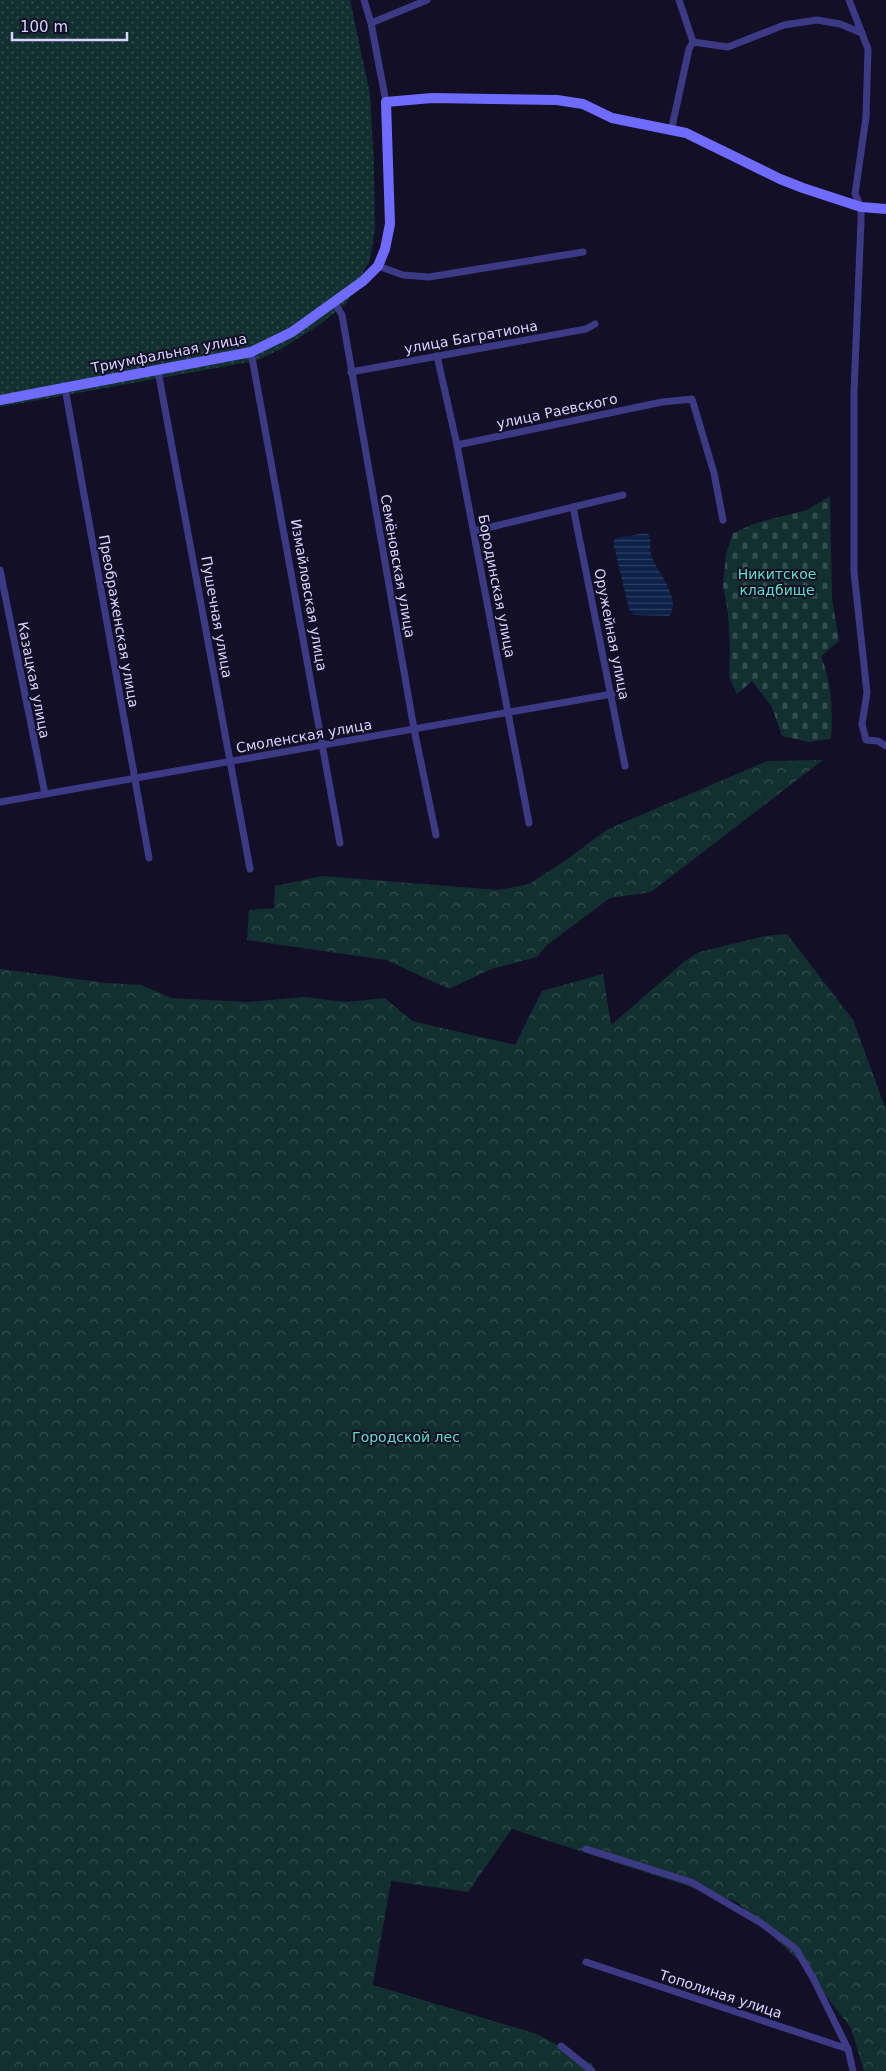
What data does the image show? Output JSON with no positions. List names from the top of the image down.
{
  "streets": {
    "street": [
      "улица Багратиона",
      "Триумфальная улица",
      "улица Раевского",
      "Семёновская улица",
      "Бородинская улица",
      "Измайловская улица",
      "Пушечная улица",
      "Преображенская улица",
      "Оружейная улица",
      "Казацкая улица",
      "Смоленская улица",
      "Тополиная улица"
    ]
  },
  "crossings": [
    ["улица Багратиона", "Семёновская улица"],
    ["улица Багратиона", "Бородинская улица"],
    ["Триумфальная улица", "Семёновская улица"],
    ["Триумфальная улица", "Измайловская улица"],
    ["Триумфальная улица", "Пушечная улица"],
    ["Триумфальная улица", "Преображенская улица"],
    ["улица Раевского", "Бородинская улица"],
    ["Семёновская улица", "Смоленская улица"],
    ["Бородинская улица", "Смоленская улица"],
    ["Измайловская улица", "Смоленская улица"],
    ["Пушечная улица", "Смоленская улица"],
    ["Преображенская улица", "Смоленская улица"],
    ["Оружейная улица", "Смоленская улица"],
    ["Казацкая улица", "Смоленская улица"]
  ],
  "parks": ["Никитское кладбище", "Городской лес"],
  "scale_bar": "100 m"
}
